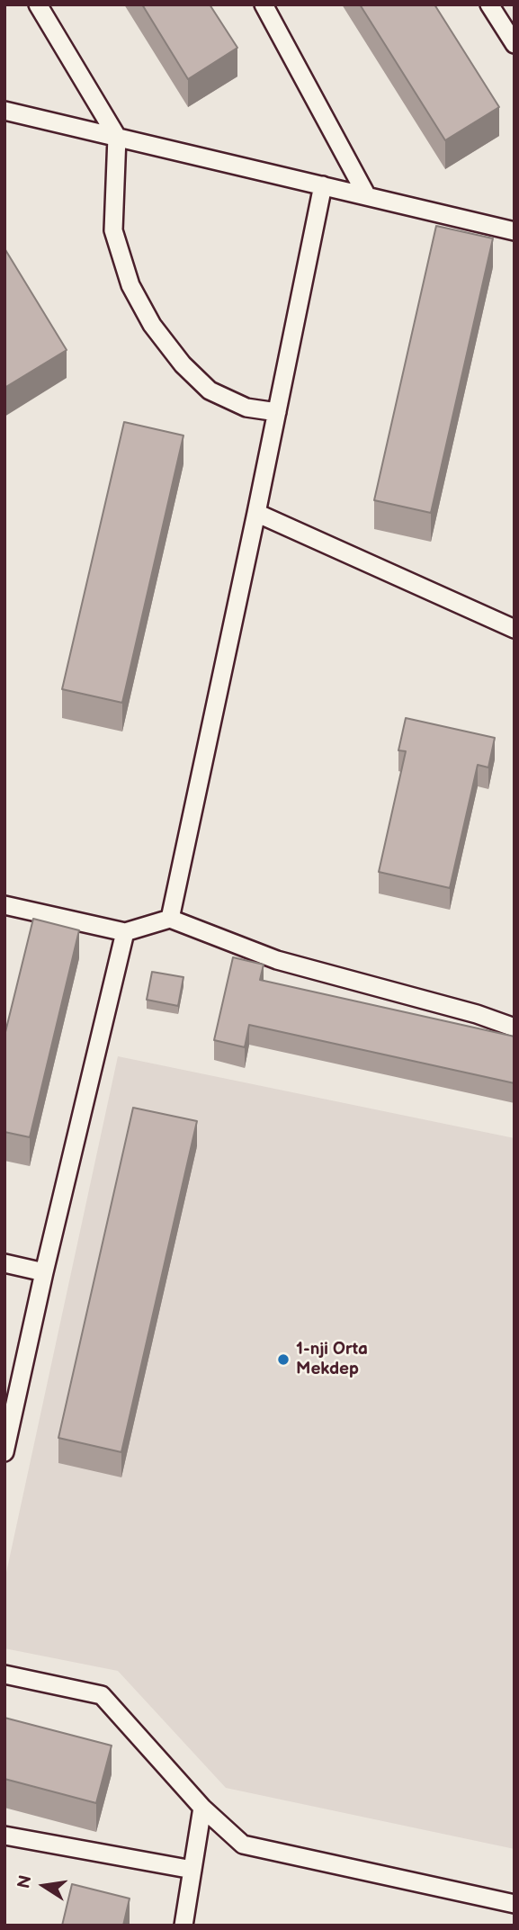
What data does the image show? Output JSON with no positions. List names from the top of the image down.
{
  "places": ["1-nji Orta Mekdep"],
  "north": "left"
}
